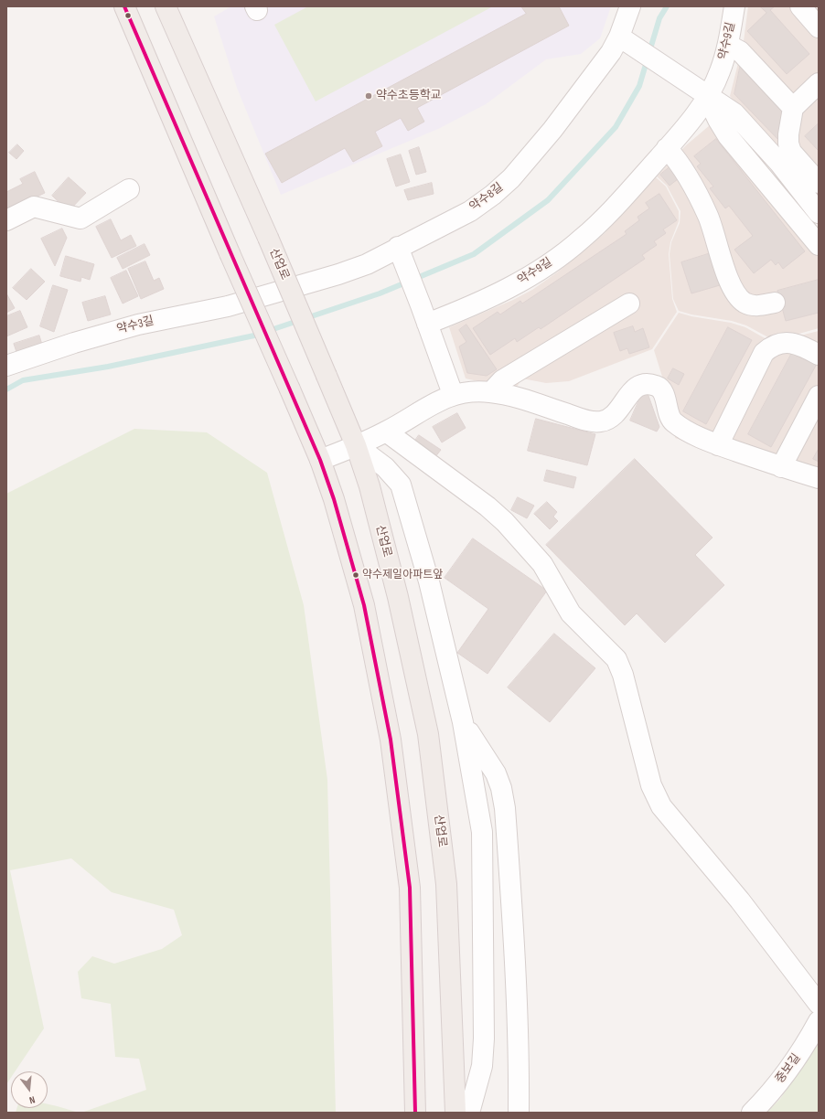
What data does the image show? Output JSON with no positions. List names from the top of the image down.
{
  "streets": {
    "main road": ["산업로"],
    "street": [
      "약수9길",
      "약수8길",
      "약수3길",
      "중보길"
    ]
  },
  "crossings": [
    ["약수8길", "약수3길"]
  ],
  "places": ["약수초등학교", "약수제일아파트앞"],
  "north": "bottom"
}
